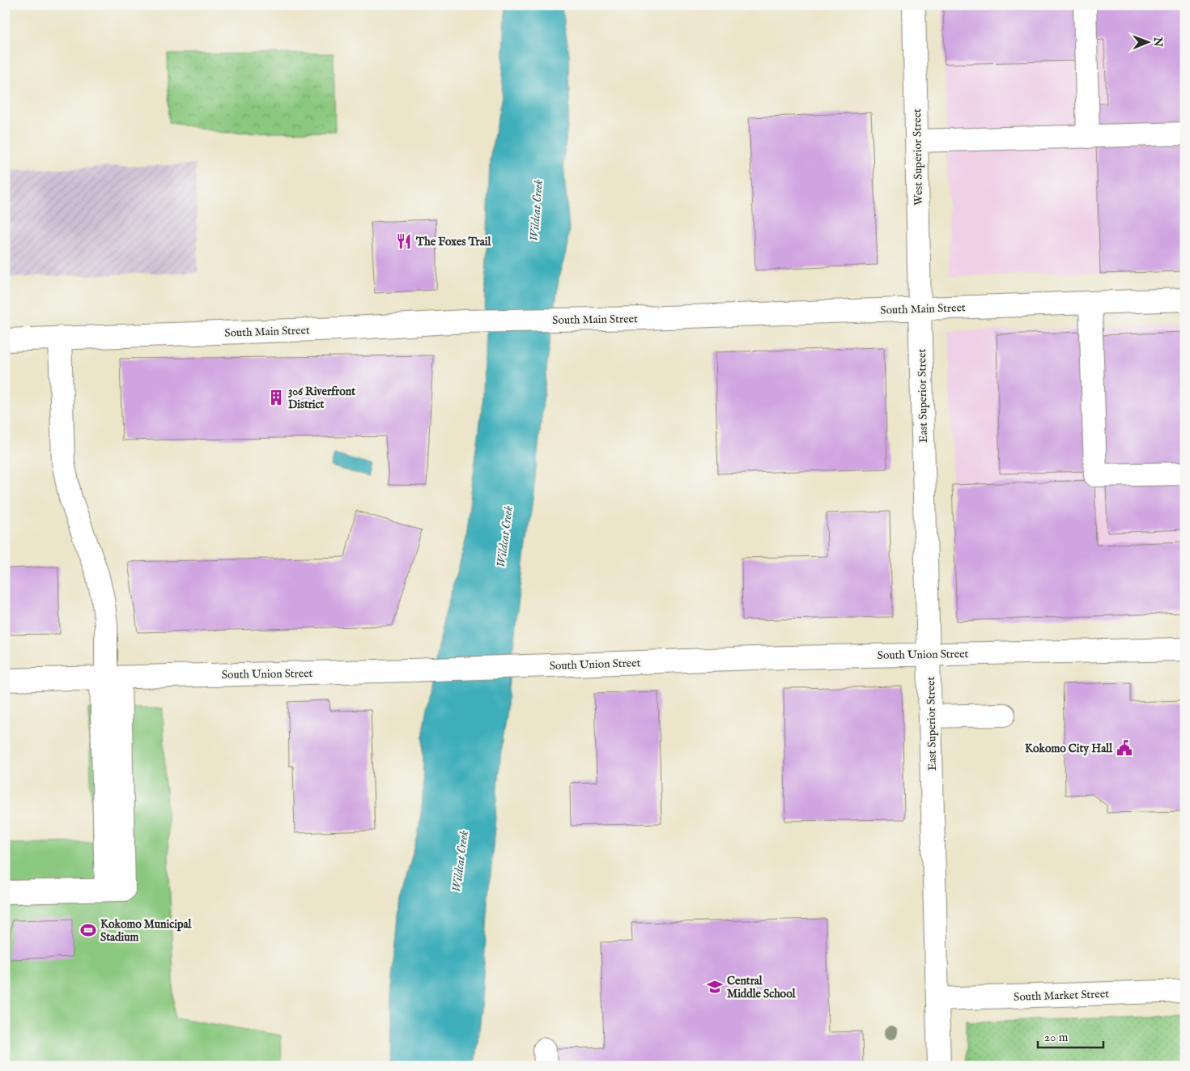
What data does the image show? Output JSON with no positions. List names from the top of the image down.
{
  "streets": {
    "street": [
      "West Superior Street",
      "South Main Street",
      "East Superior Street",
      "South Union Street",
      "South Market Street"
    ]
  },
  "crossings": [
    ["West Superior Street", "South Main Street"],
    ["West Superior Street", "East Superior Street"],
    ["South Main Street", "East Superior Street"],
    ["East Superior Street", "South Union Street"],
    ["East Superior Street", "South Market Street"]
  ],
  "water": ["Wildcat Creek"],
  "places": {
    "restaurant": ["The Foxes Trail"],
    "building": ["306 Riverfront District"],
    "public building": ["Kokomo City Hall"],
    "sports": ["Kokomo Municipal Stadium"],
    "school or university": ["Central Middle School"]
  },
  "scale_bar": "20 m",
  "north": "right"
}
